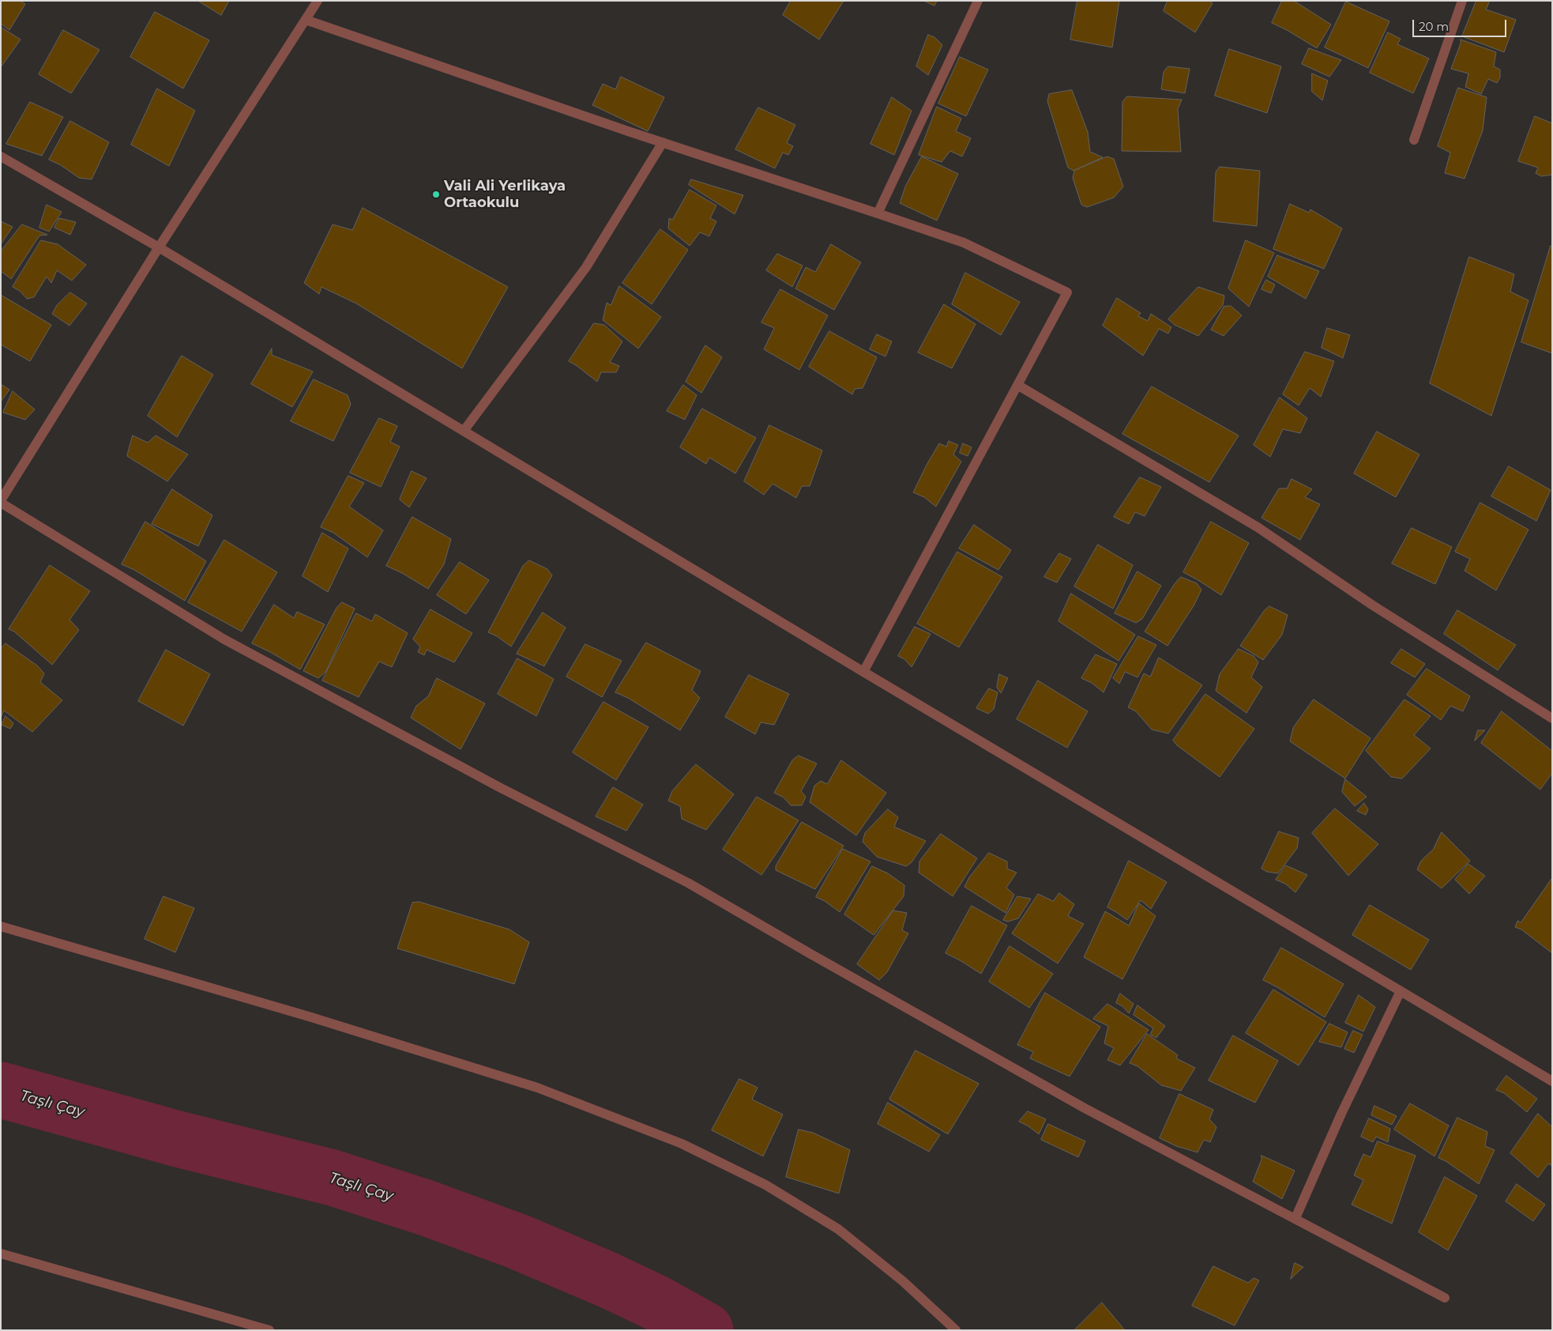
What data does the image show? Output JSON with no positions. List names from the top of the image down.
{
  "water": ["Taşlı Çay"],
  "places": ["Vali Ali Yerlikaya Ortaokulu"],
  "scale_bar": "20 m"
}
